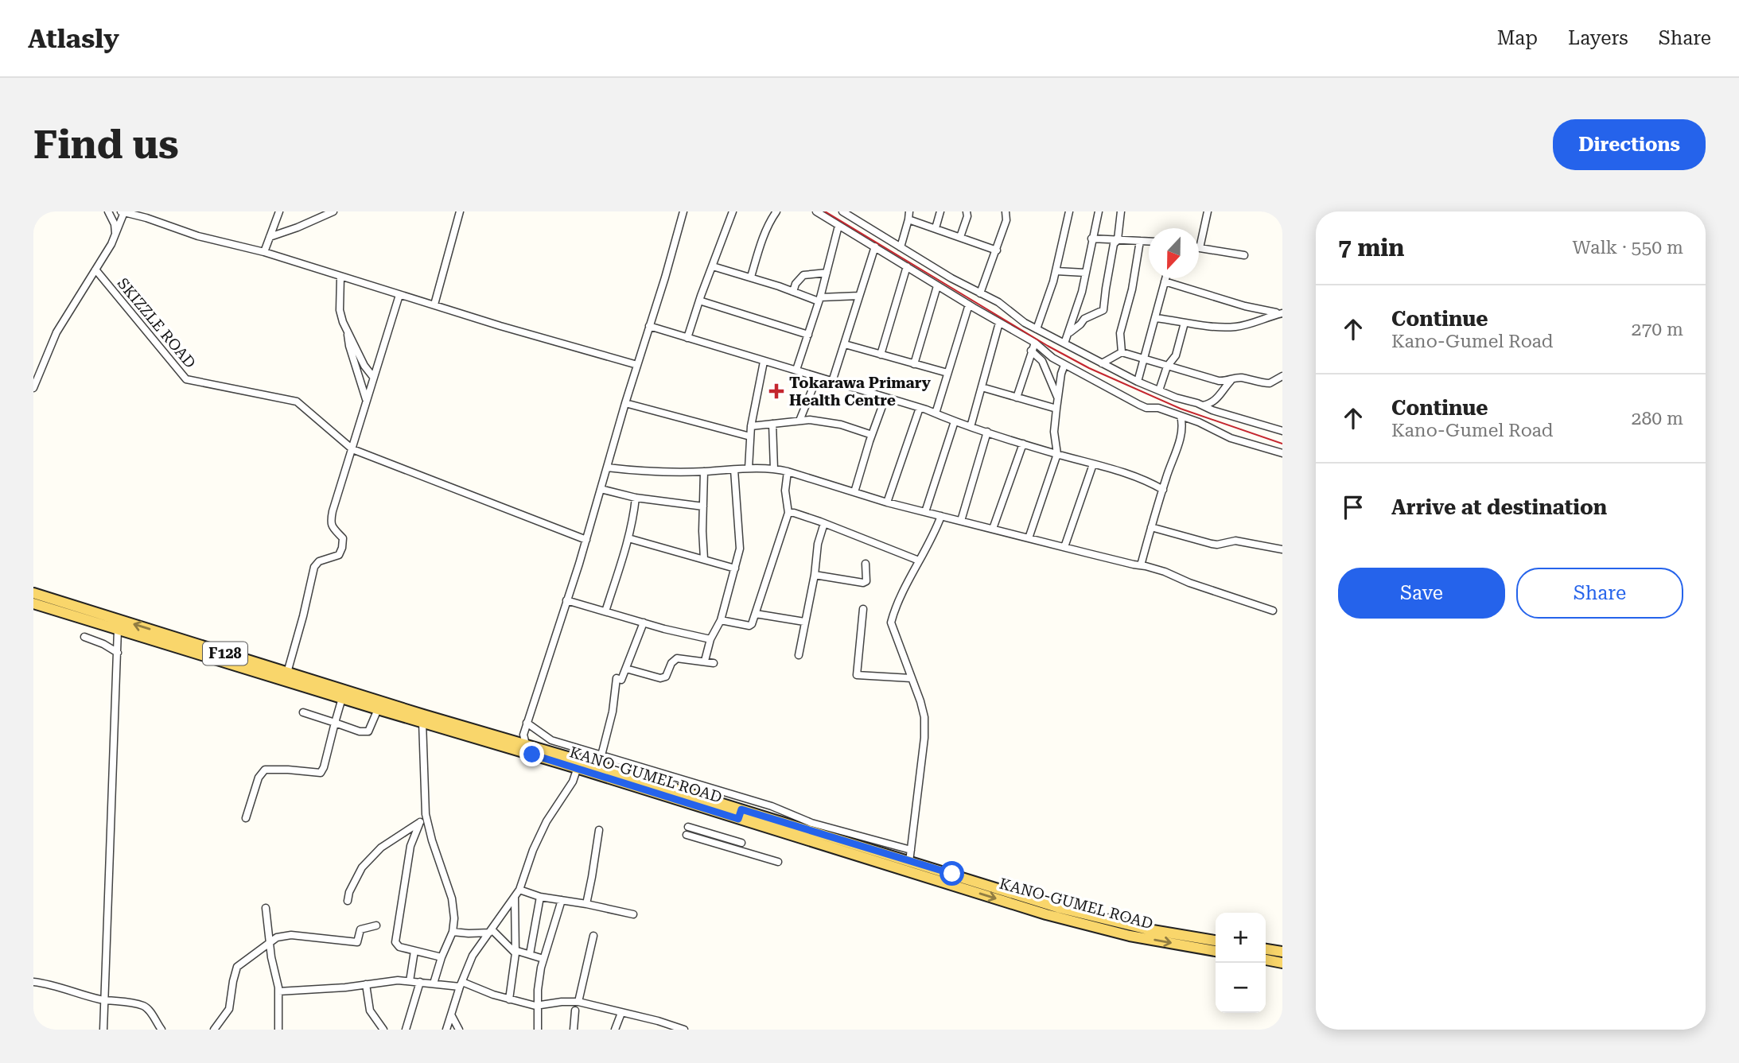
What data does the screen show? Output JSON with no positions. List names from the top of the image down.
{
  "streets": {
    "main road": ["F128", "KANO-GUMEL ROAD"],
    "street": ["SKIZZLE ROAD"]
  },
  "places": {
    "health": ["Tokarawa Primary Health Centre"]
  },
  "north": "bottom",
  "page": {
    "header": "Atlasly",
    "nav": ["Map", "Layers", "Share"],
    "buttons": [
      "Directions",
      ["Save", "Share"]
    ],
    "title": "Find us",
    "heading": ["7 min", "Walk · 550 m"],
    "list": [
      ["Continue", "Kano-Gumel Road", "270 m"],
      ["Continue", "Kano-Gumel Road", "280 m"],
      "Arrive at destination"
    ],
    "map_buttons": ["+", "−"]
  }
}
